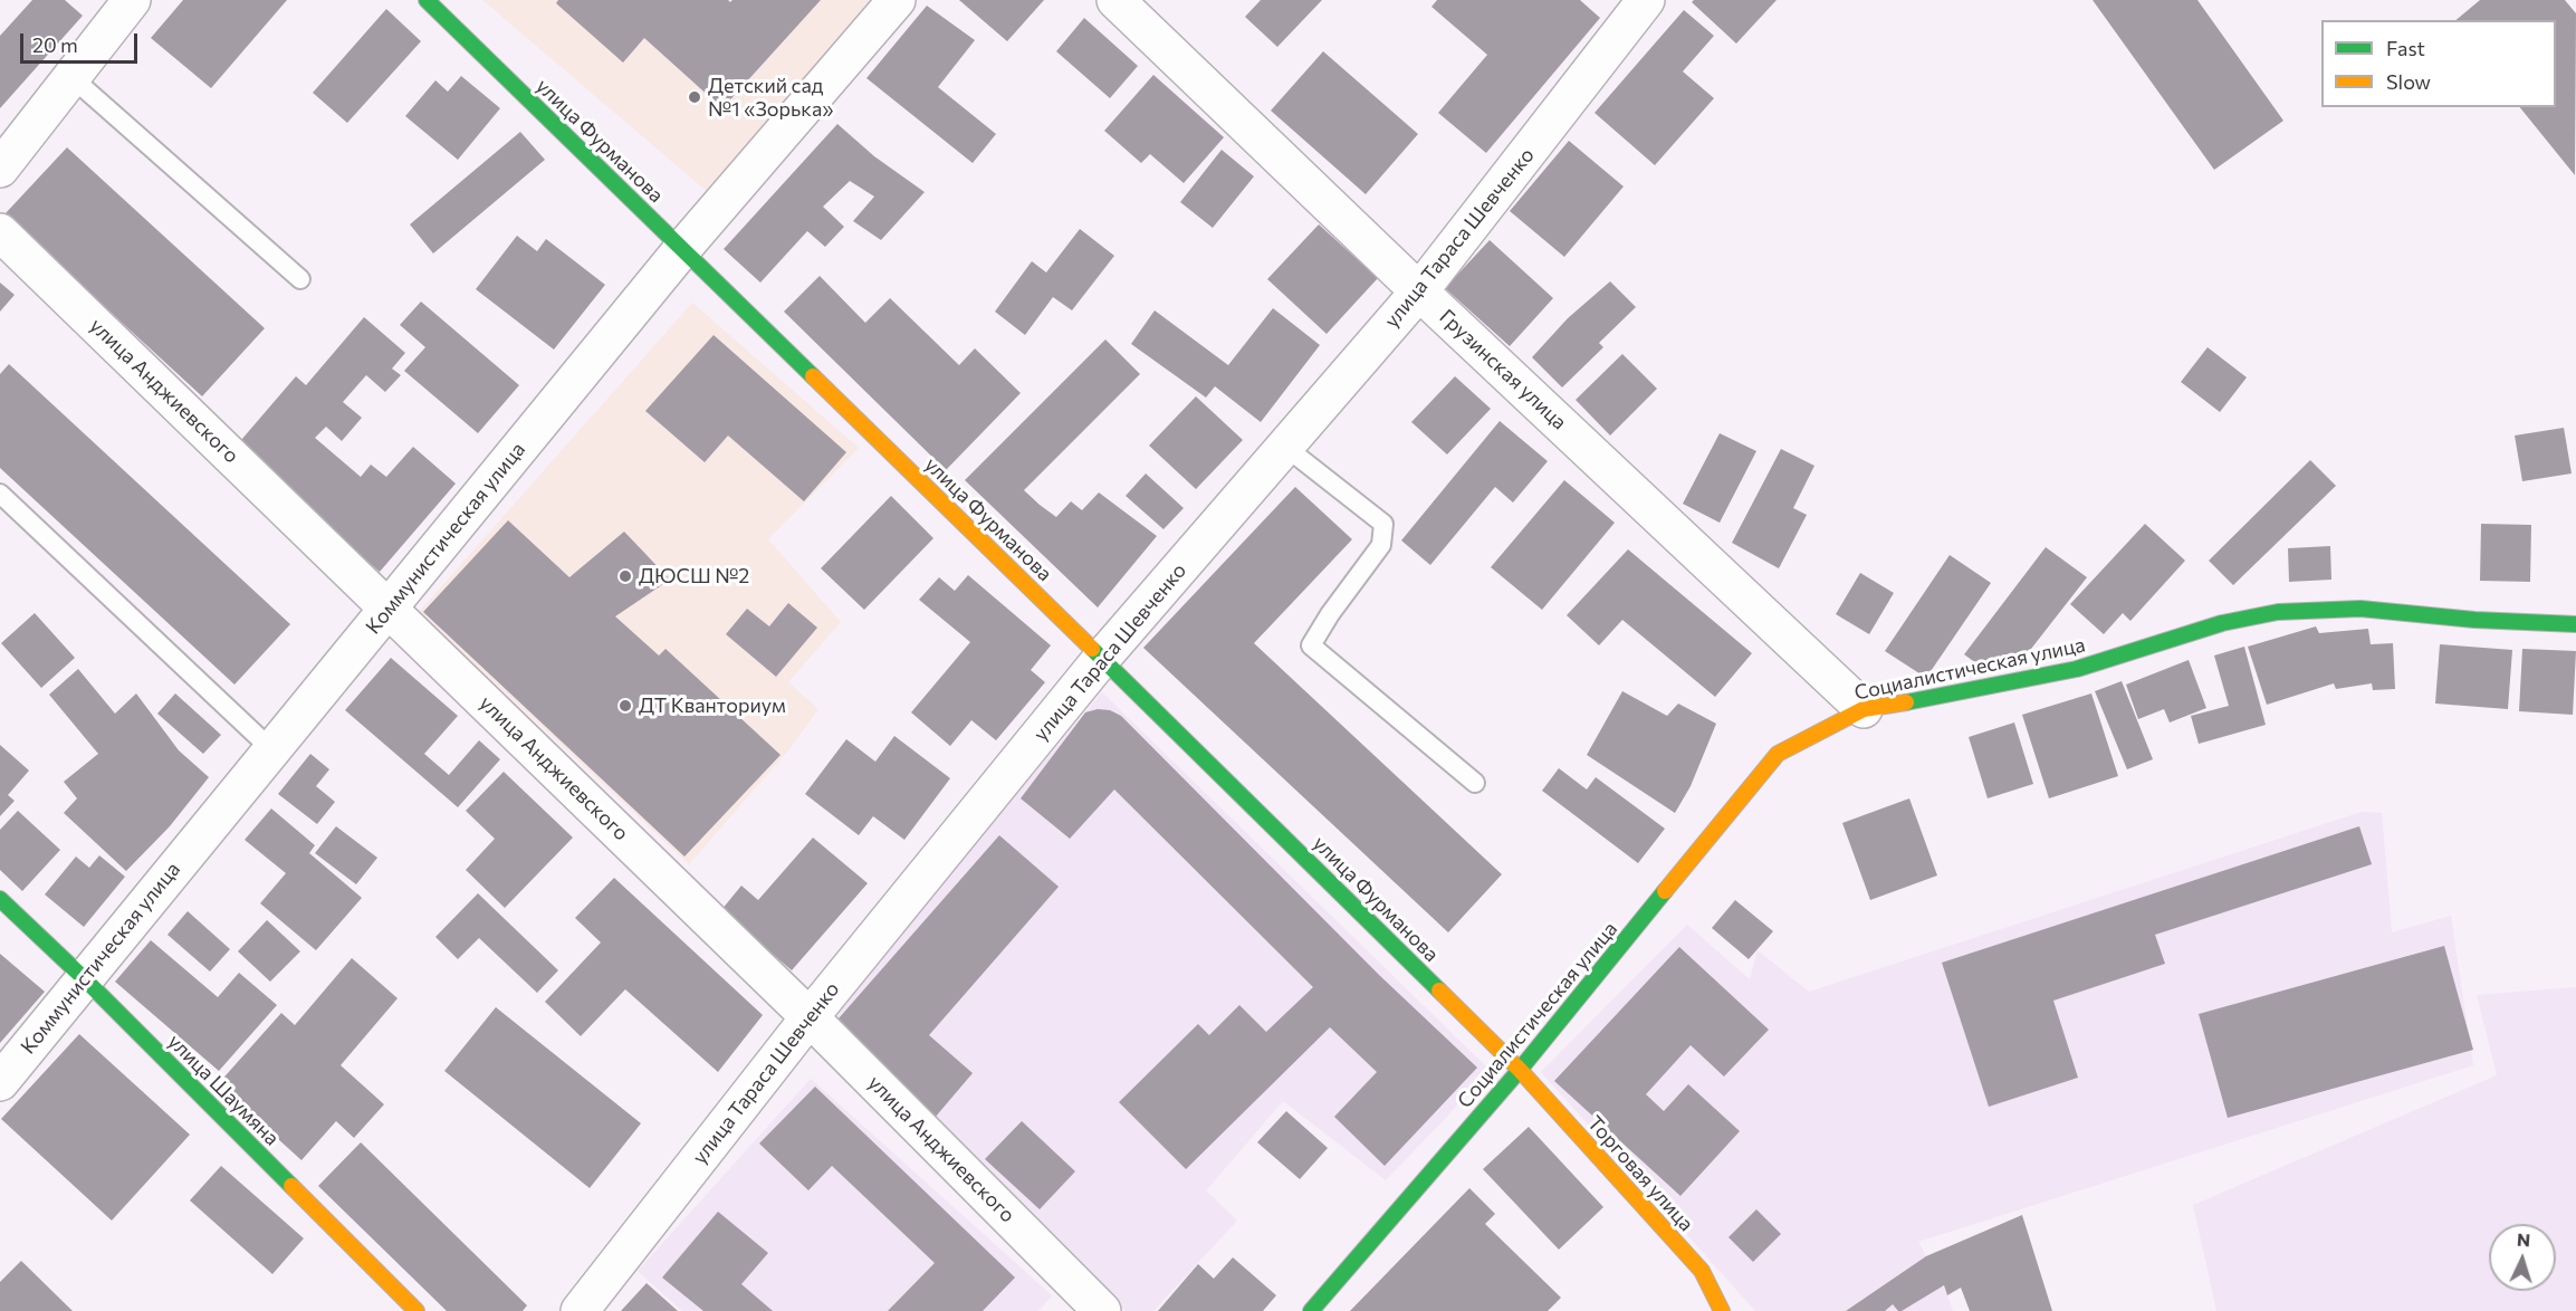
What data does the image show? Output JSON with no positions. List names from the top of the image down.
{
  "streets": {
    "street": [
      "улица Фурманова",
      "улица Тараса Шевченко",
      "Грузинская улица",
      "улица Анджиевского",
      "Коммунистическая улица",
      "Социалистическая улица",
      "улица Шаумяна",
      "Торговая улица"
    ]
  },
  "crossings": [
    ["улица Фурманова", "улица Тараса Шевченко"],
    ["улица Фурманова", "Коммунистическая улица"],
    ["улица Фурманова", "Социалистическая улица"],
    ["улица Фурманова", "Торговая улица"],
    ["улица Тараса Шевченко", "Грузинская улица"],
    ["улица Тараса Шевченко", "улица Анджиевского"],
    ["Грузинская улица", "Социалистическая улица"],
    ["улица Анджиевского", "Коммунистическая улица"],
    ["Коммунистическая улица", "улица Шаумяна"],
    ["Социалистическая улица", "Торговая улица"]
  ],
  "places": ["Детский сад №1 «Зорька»", "ДЮСШ №2", "ДТ Кванториум"],
  "legend": ["Fast", "Slow"],
  "scale_bar": "20 m",
  "north": "top"
}
